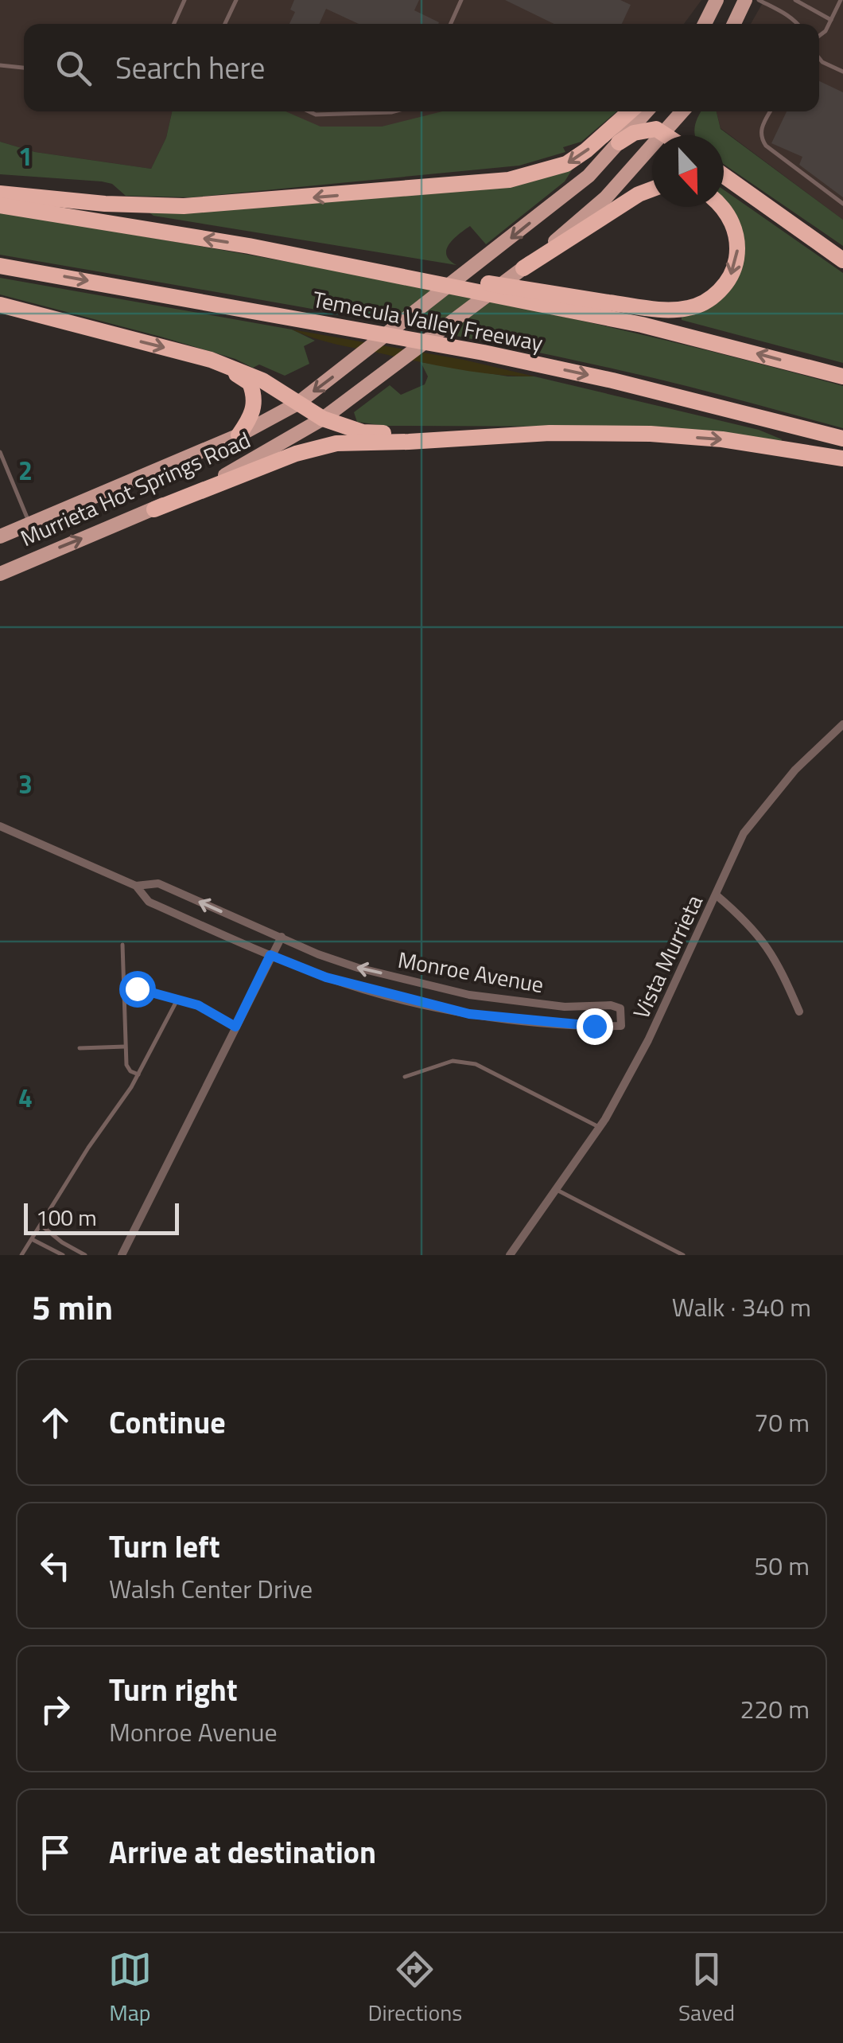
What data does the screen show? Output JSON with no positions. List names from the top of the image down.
{
  "streets": {
    "highway": ["Temecula Valley Freeway"],
    "main road": ["Murrieta Hot Springs Road"],
    "street": ["Vista Murrieta", "Monroe Avenue"]
  },
  "scale_bar": "100 m",
  "north": "bottom",
  "page": {
    "search": "Search here",
    "scale": "100 m",
    "heading": ["5 min", "Walk · 340 m"],
    "list": [
      ["Continue", "70 m"],
      ["Turn left", "Walsh Center Drive", "50 m"],
      ["Turn right", "Monroe Avenue", "220 m"],
      "Arrive at destination"
    ],
    "nav": ["Map", "Directions", "Saved"]
  },
  "grid": {
    "rows": [
      "1",
      "2",
      "3",
      "4"
    ]
  }
}
